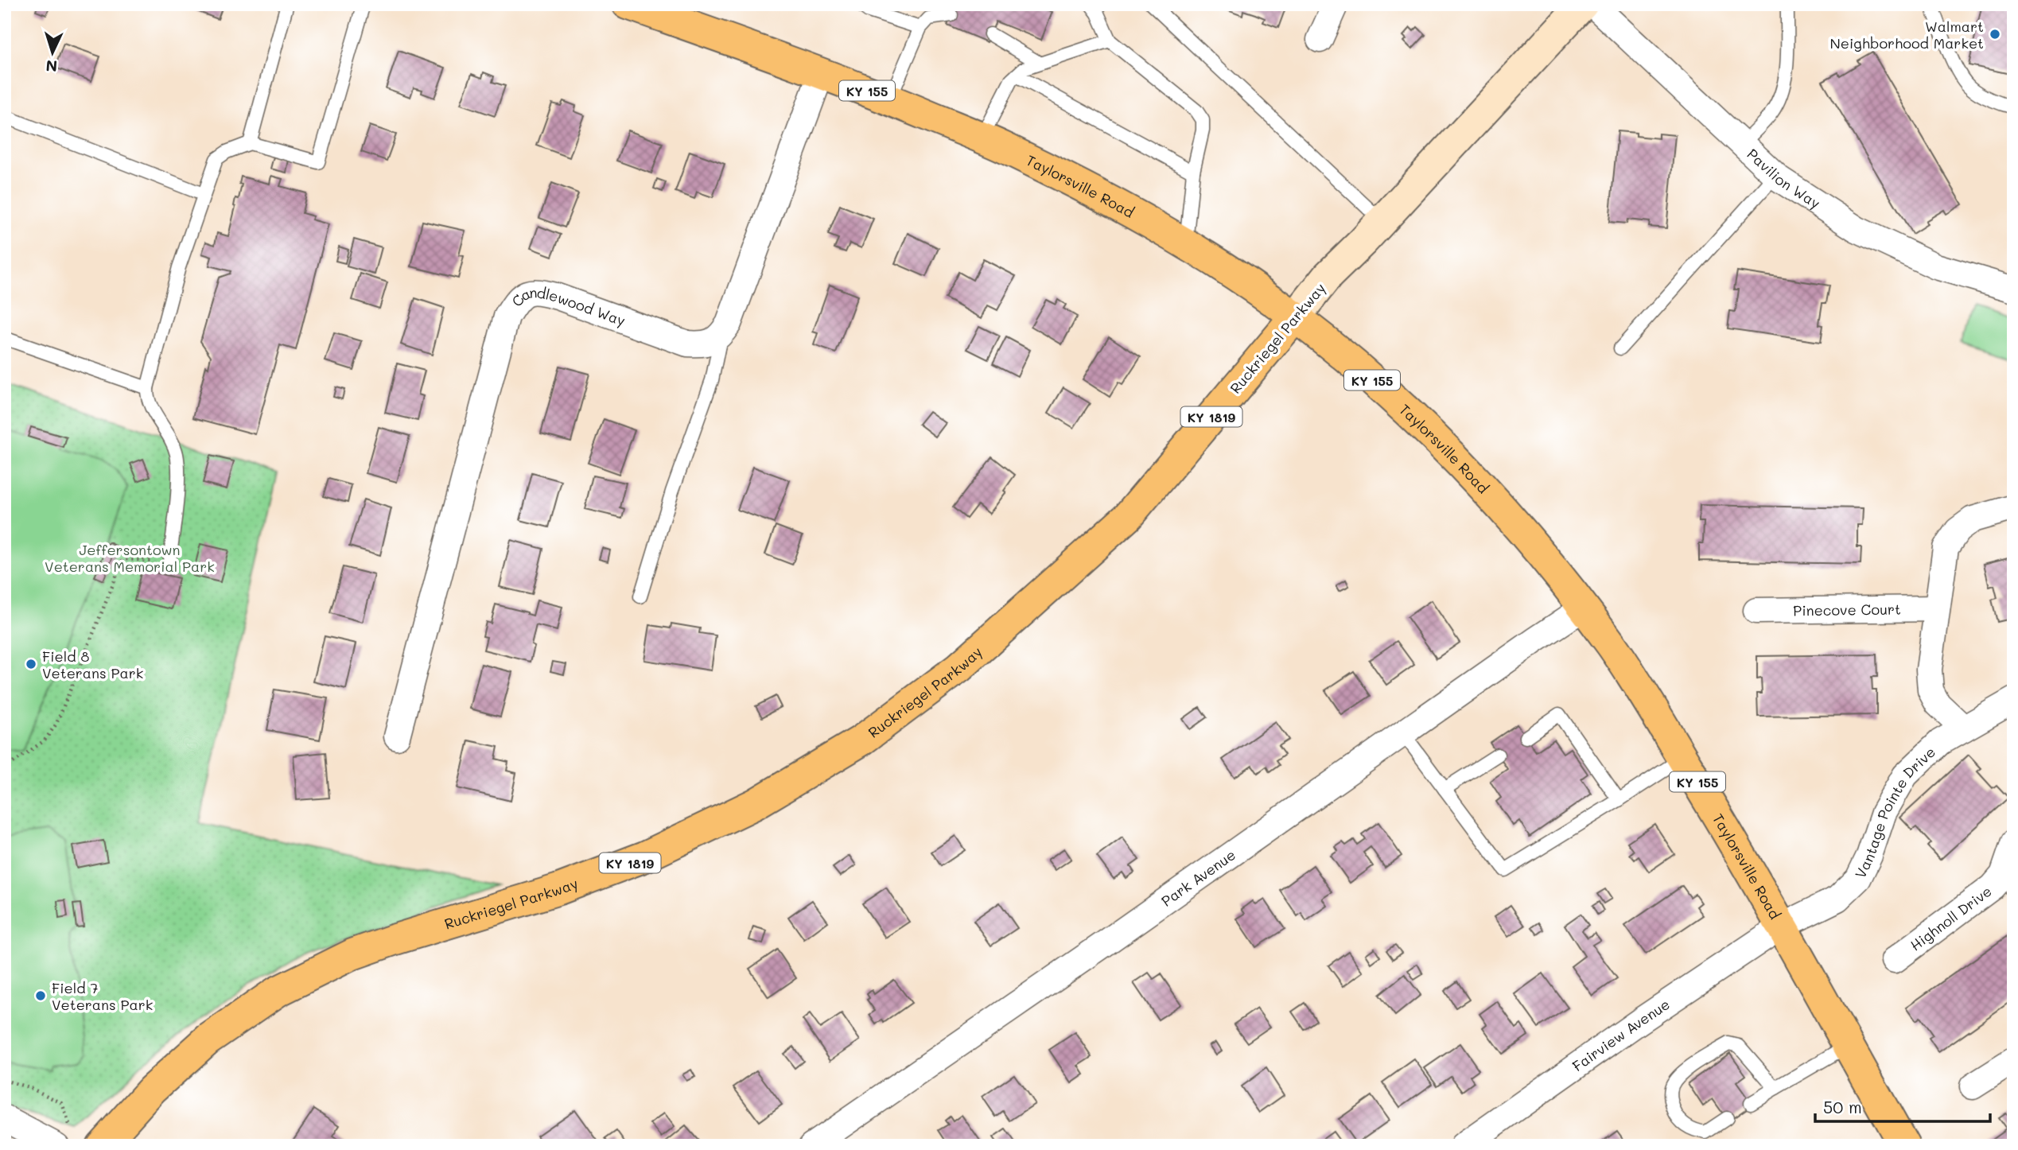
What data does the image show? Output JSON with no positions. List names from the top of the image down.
{
  "streets": {
    "main road": [
      "KY 155",
      "Taylorsville Road",
      "Ruckriegel Parkway",
      "KY 1819"
    ],
    "street": [
      "Pavilion Way",
      "Candlewood Way",
      "Pinecove Court",
      "Vantage Pointe Drive",
      "Park Avenue",
      "Highnoll Drive",
      "Fairview Avenue"
    ]
  },
  "crossings": [
    ["Taylorsville Road", "Ruckriegel Parkway"],
    ["Taylorsville Road", "Vantage Pointe Drive"],
    ["Taylorsville Road", "Park Avenue"],
    ["Taylorsville Road", "Fairview Avenue"],
    ["Vantage Pointe Drive", "Fairview Avenue"]
  ],
  "parks": ["Jeffersontown Veterans Memorial Park"],
  "places": ["Walmart Neighborhood Market", "Field 8 Veterans Park", "Field 7 Veterans Park"],
  "scale_bar": "50 m",
  "north": "bottom"
}
